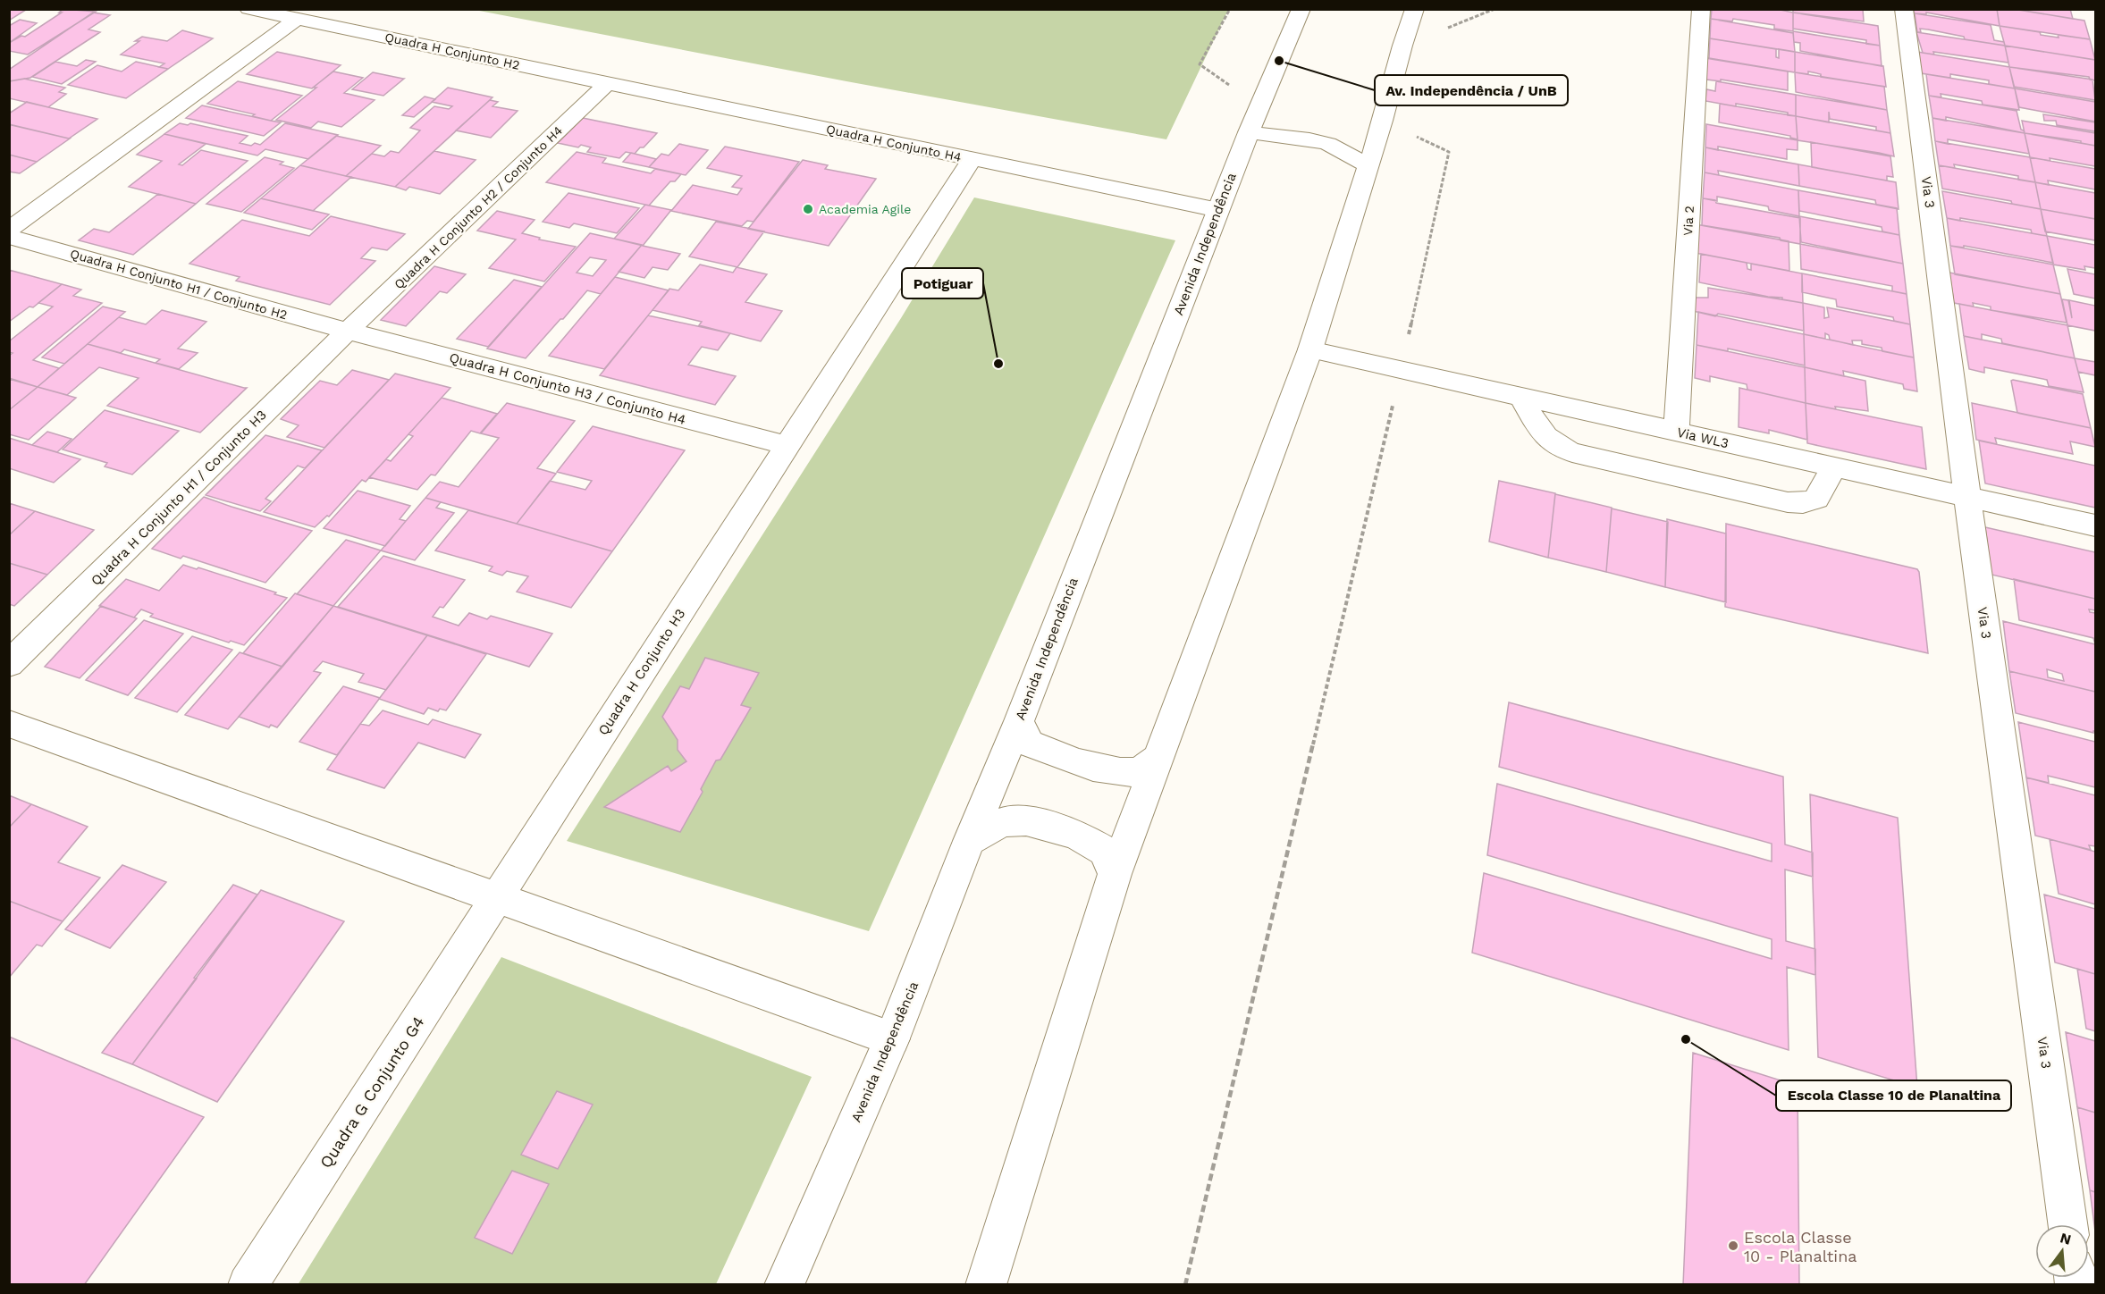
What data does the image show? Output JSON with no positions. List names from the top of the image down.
{
  "streets": {
    "street": [
      "Quadra H Conjunto H2",
      "Quadra H Conjunto H4",
      "Via 3",
      "Quadra H Conjunto H2 / Conjunto H4",
      "Via 2",
      "Avenida Independência",
      "Quadra H Conjunto H1 / Conjunto H2",
      "Quadra H Conjunto H3 / Conjunto H4",
      "Via WL3",
      "Quadra H Conjunto H1 / Conjunto H3",
      "Quadra H Conjunto H3",
      "Quadra G Conjunto G4"
    ]
  },
  "crossings": [
    ["Quadra H Conjunto H2", "Quadra H Conjunto H4"],
    ["Quadra H Conjunto H2", "Quadra H Conjunto H2 / Conjunto H4"],
    ["Quadra H Conjunto H4", "Quadra H Conjunto H2 / Conjunto H4"],
    ["Quadra H Conjunto H4", "Quadra H Conjunto H3 / Conjunto H4"],
    ["Quadra H Conjunto H4", "Quadra H Conjunto H3"],
    ["Via 3", "Via WL3"],
    ["Quadra H Conjunto H2 / Conjunto H4", "Quadra H Conjunto H1 / Conjunto H2"],
    ["Quadra H Conjunto H2 / Conjunto H4", "Quadra H Conjunto H3 / Conjunto H4"],
    ["Quadra H Conjunto H2 / Conjunto H4", "Quadra H Conjunto H1 / Conjunto H3"],
    ["Via 2", "Via WL3"],
    ["Quadra H Conjunto H1 / Conjunto H2", "Quadra H Conjunto H3 / Conjunto H4"],
    ["Quadra H Conjunto H1 / Conjunto H2", "Quadra H Conjunto H1 / Conjunto H3"],
    ["Quadra H Conjunto H3 / Conjunto H4", "Quadra H Conjunto H1 / Conjunto H3"],
    ["Quadra H Conjunto H3 / Conjunto H4", "Quadra H Conjunto H3"],
    ["Quadra H Conjunto H3", "Quadra G Conjunto G4"]
  ],
  "places": [
    "Av. Independência / UnB",
    "Academia Agile",
    "Potiguar",
    "Escola Classe 10 de Planaltina",
    "Escola Classe 10 - Planaltina"
  ],
  "north": "top"
}
